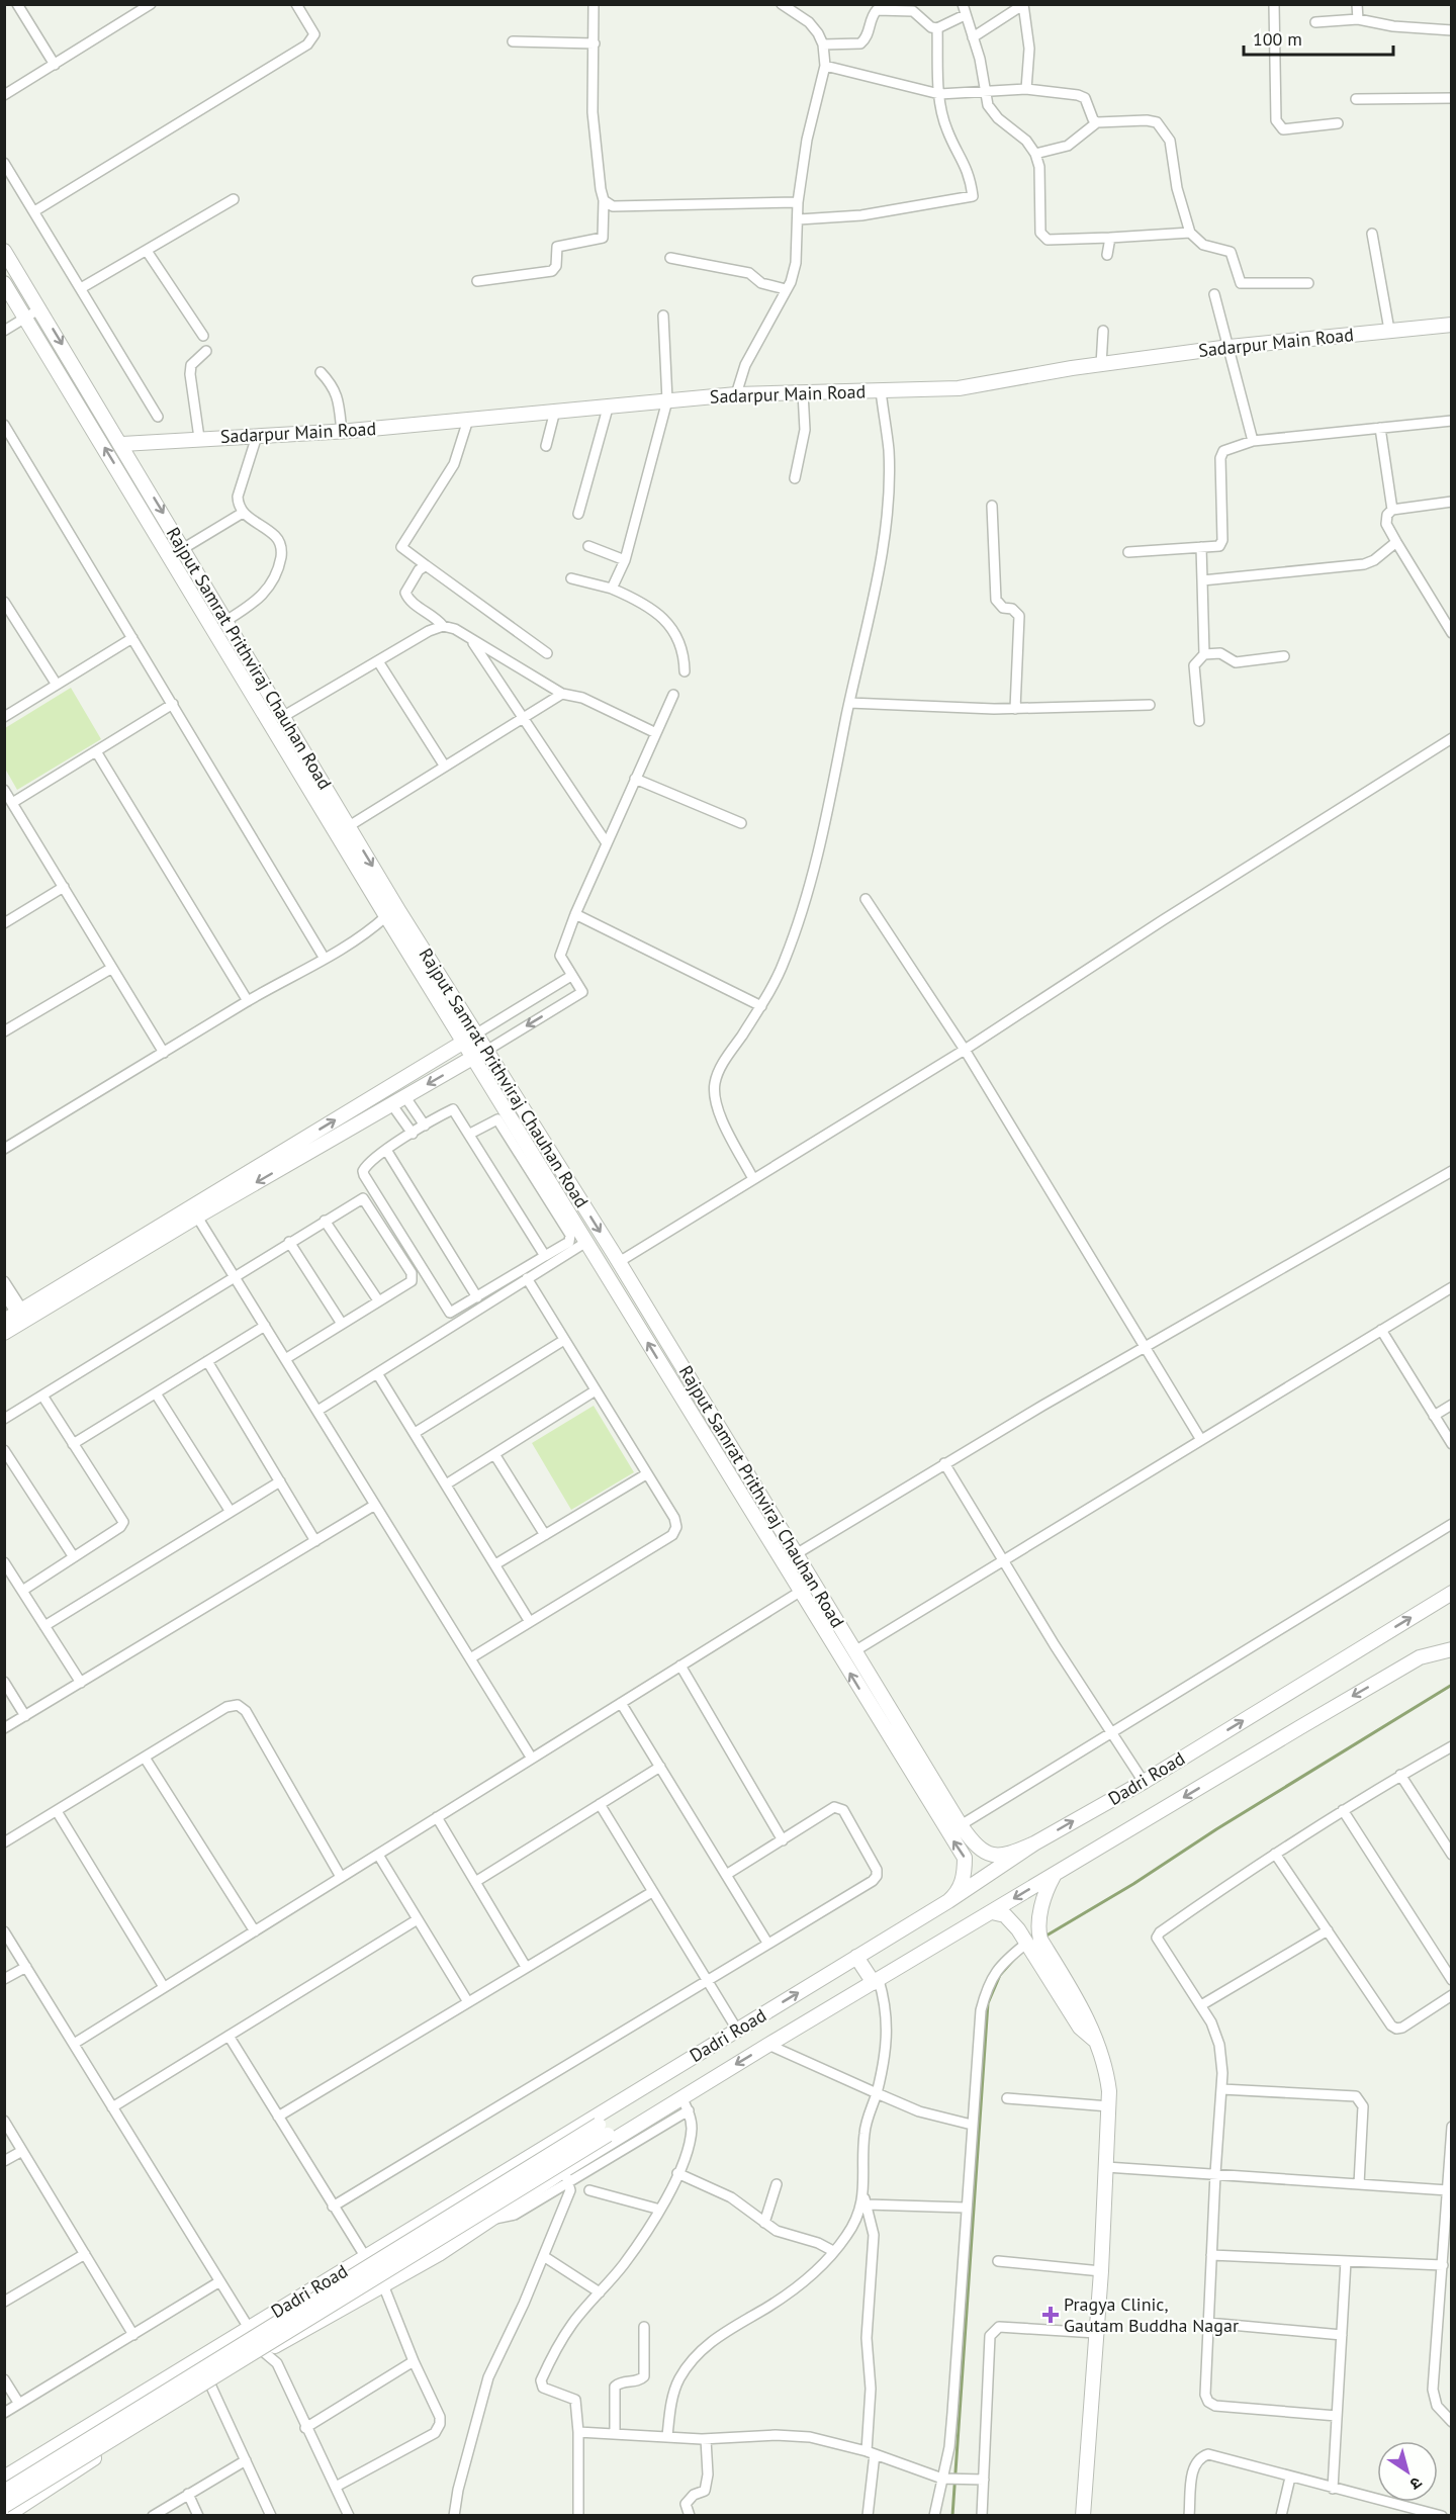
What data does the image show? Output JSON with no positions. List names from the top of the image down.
{
  "streets": {
    "street": ["Sadarpur Main Road", "Rajput Samrat Prithviraj Chauhan Road", "Dadri Road"]
  },
  "crossings": [
    ["Sadarpur Main Road", "Rajput Samrat Prithviraj Chauhan Road"],
    ["Rajput Samrat Prithviraj Chauhan Road", "Dadri Road"]
  ],
  "places": {
    "health": ["Pragya Clinic, Gautam Buddha Nagar"]
  },
  "scale_bar": "100 m",
  "north": "bottom right"
}
